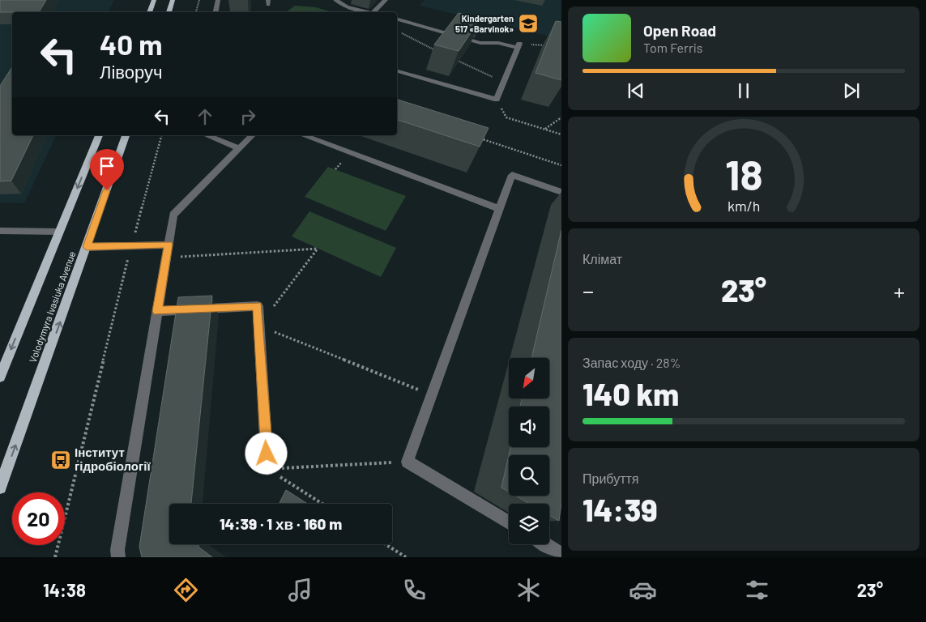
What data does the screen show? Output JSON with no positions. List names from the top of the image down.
{
  "streets": {
    "main road": ["Volodymyra Ivasiuka Avenue"]
  },
  "places": {
    "school or university": ["Kindergarten 517 «Barvinok»"],
    "bus stop": ["Інститут гідробіології"]
  },
  "north": "bottom left",
  "page": {
    "turn": ["40 m", "Ліворуч"],
    "song": ["Open Road", "Tom Ferris"],
    "tile": [
      "Клімат",
      ["Запас ходу · 28%", "140 km"],
      ["Прибуття", "14:39"]
    ],
    "heat": ["−", "23°", "+"],
    "limit": "20",
    "trip": "14:39 · 1 хв · 160 m",
    "tabs": ["14:38", "23°"],
    "gauge": ["18", "km/h"]
  }
}
